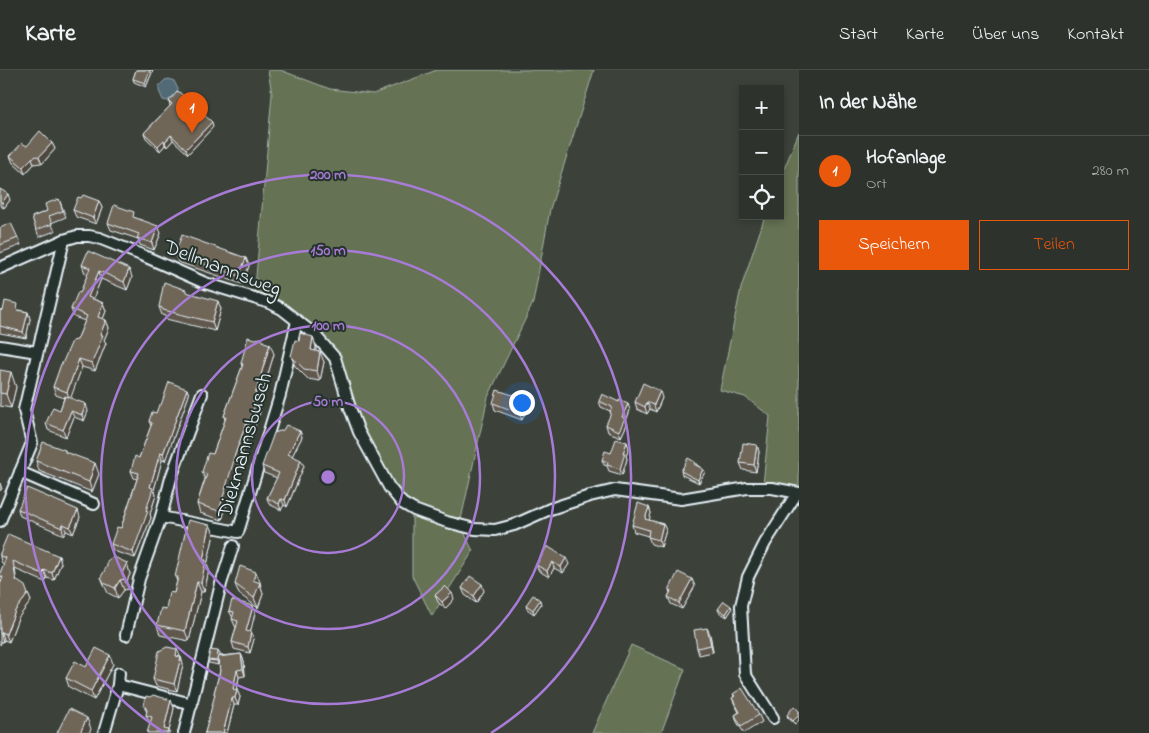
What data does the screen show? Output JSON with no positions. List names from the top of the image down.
{
  "streets": {
    "street": ["Dellmannsweg", "Diekmannsbusch"]
  },
  "crossings": [
    ["Dellmannsweg", "Diekmannsbusch"]
  ],
  "page": {
    "header": "Karte",
    "nav": [
      "Start",
      "Karte",
      "Über uns",
      "Kontakt"
    ],
    "heading": "In der Nähe",
    "map_buttons": ["+", "−"],
    "pins": "1",
    "list": [
      {
        "mark": "1",
        "name": "Hofanlage",
        "note": "Ort",
        "value": "280 m"
      }
    ],
    "buttons": ["Speichern", "Teilen"]
  },
  "rings": [
    "200 m",
    "150 m",
    "100 m",
    "50 m"
  ]
}
